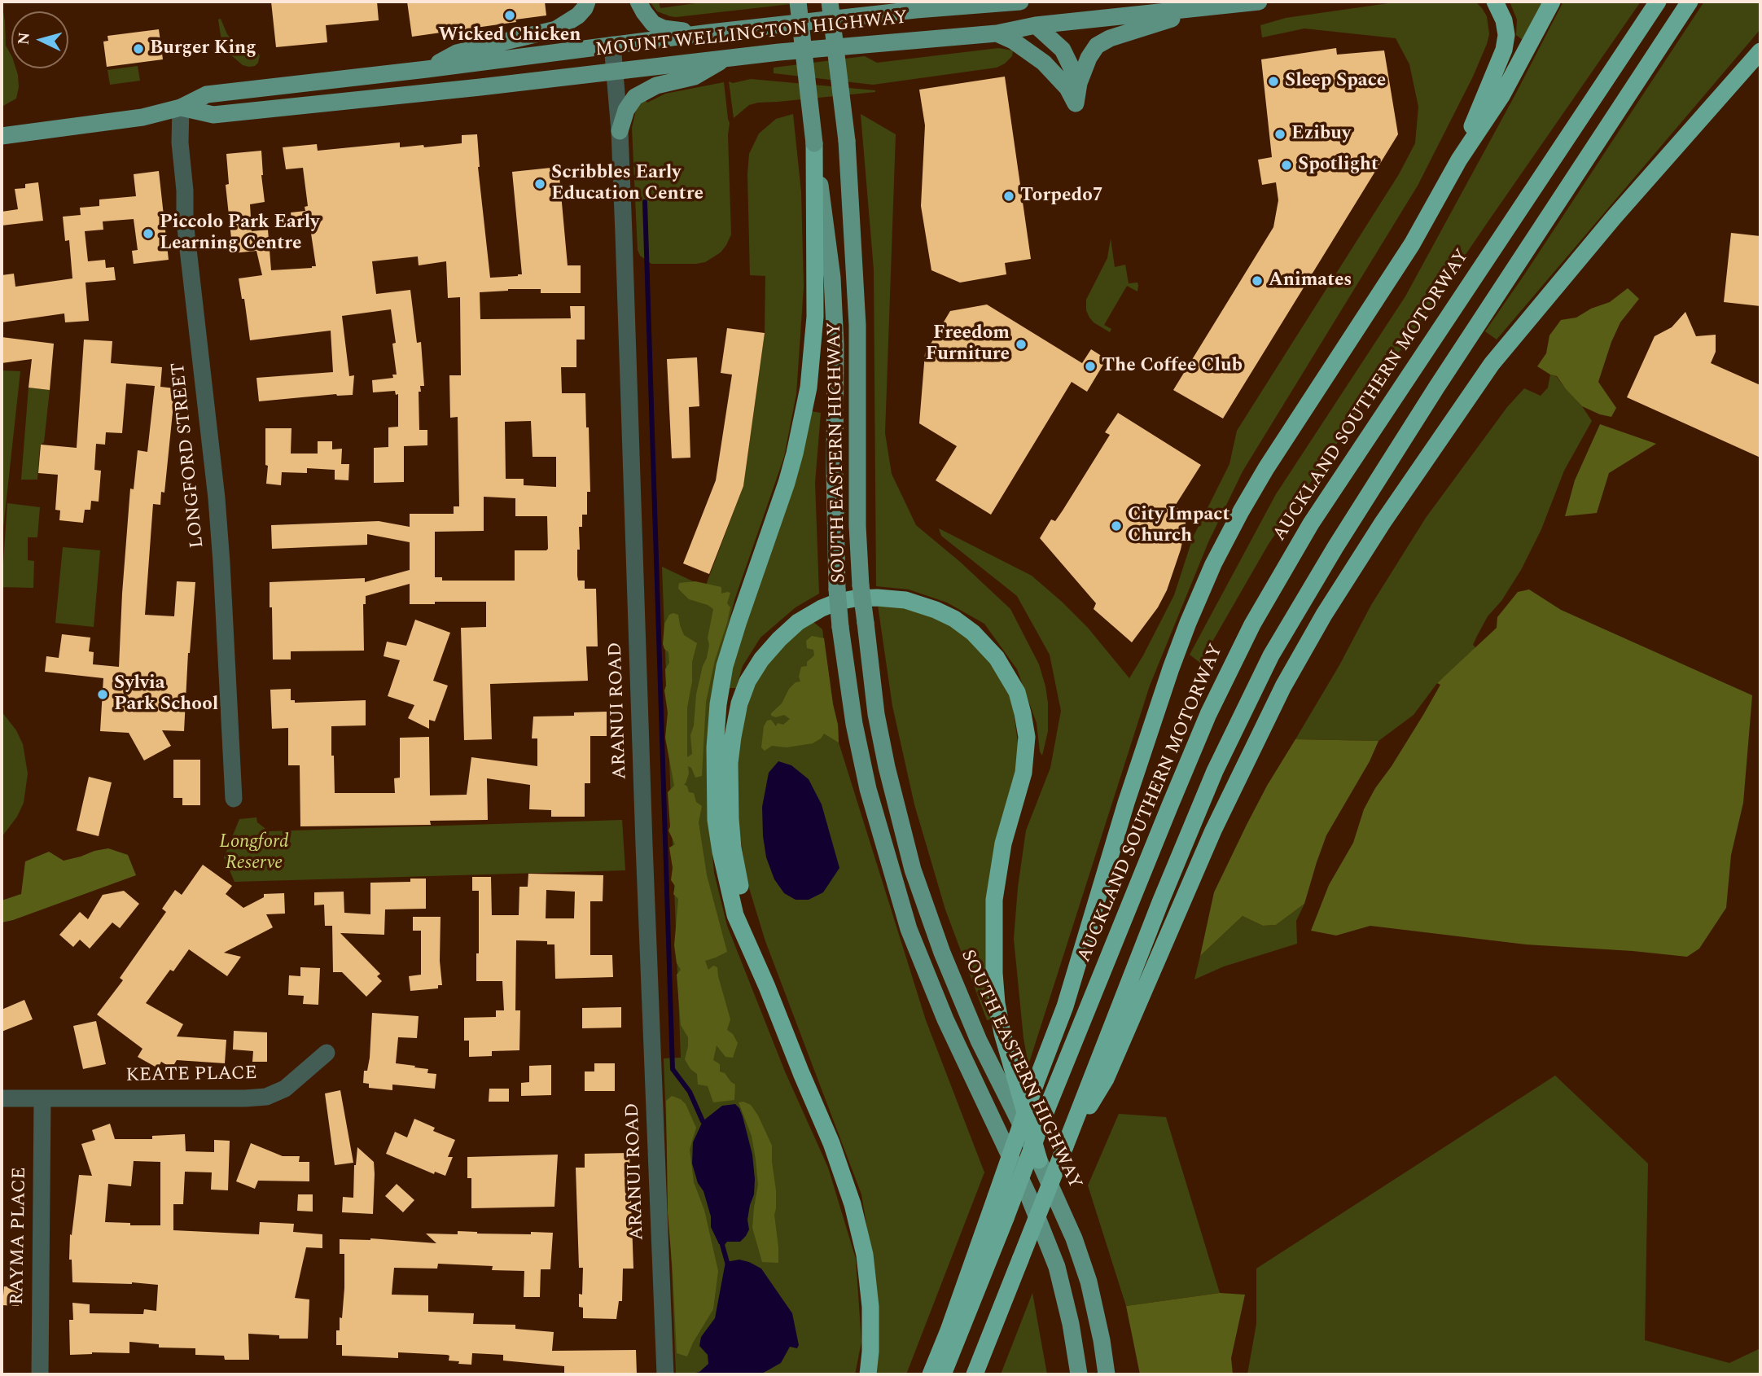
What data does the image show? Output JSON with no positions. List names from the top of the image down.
{
  "streets": {
    "highway": ["AUCKLAND SOUTHERN MOTORWAY"],
    "main road": ["MOUNT WELLINGTON HIGHWAY", "SOUTH EASTERN HIGHWAY"],
    "street": [
      "LONGFORD STREET",
      "ARANUI ROAD",
      "KEATE PLACE",
      "RAYMA PLACE"
    ]
  },
  "crossings": [
    ["MOUNT WELLINGTON HIGHWAY", "LONGFORD STREET"],
    ["MOUNT WELLINGTON HIGHWAY", "ARANUI ROAD"],
    ["KEATE PLACE", "RAYMA PLACE"]
  ],
  "parks": ["Longford Reserve"],
  "places": [
    "Wicked Chicken",
    "Burger King",
    "Sleep Space",
    "Ezibuy",
    "Spotlight",
    "Scribbles Early Education Centre",
    "Torpedo7",
    "Piccolo Park Early Learning Centre",
    "Animates",
    "Freedom Furniture",
    "The Coffee Club",
    "City Impact Church",
    "Sylvia Park School"
  ],
  "north": "left"
}
